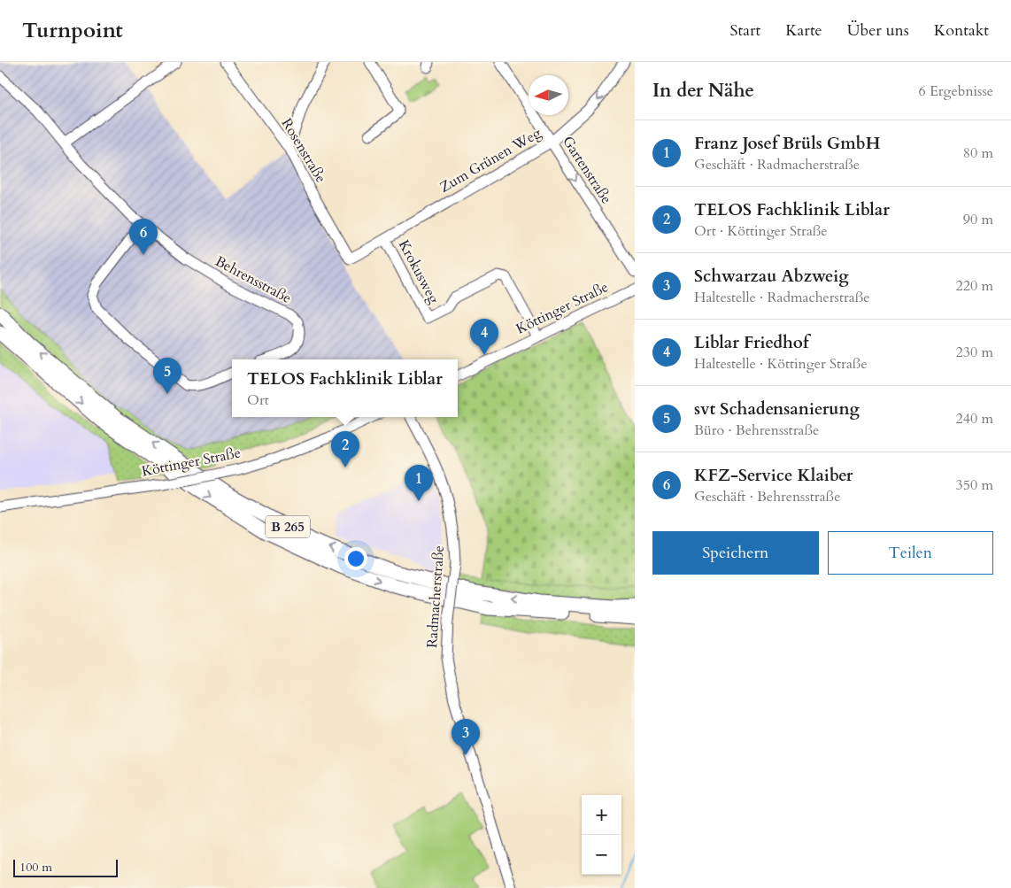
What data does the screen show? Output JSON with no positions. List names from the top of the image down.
{
  "streets": {
    "main road": ["B 265"],
    "street": [
      "Rosenstraße",
      "Zum Grünen Weg",
      "Gartenstraße",
      "Krokusweg",
      "Behrensstraße",
      "Köttinger Straße",
      "Radmacherstraße"
    ]
  },
  "crossings": [
    ["Rosenstraße", "Zum Grünen Weg"],
    ["Zum Grünen Weg", "Gartenstraße"],
    ["Zum Grünen Weg", "Krokusweg"],
    ["Krokusweg", "Köttinger Straße"]
  ],
  "one_way": ["Gartenstraße"],
  "scale_bar": "100 m",
  "north": "left",
  "page": {
    "header": "Turnpoint",
    "nav": [
      "Start",
      "Karte",
      "Über uns",
      "Kontakt"
    ],
    "heading": ["In der Nähe", "6 Ergebnisse"],
    "list": [
      {
        "mark": "1",
        "name": "Franz Josef Brüls GmbH",
        "note": "Geschäft · Radmacherstraße",
        "value": "80 m"
      },
      {
        "mark": "2",
        "name": "TELOS Fachklinik Liblar",
        "note": "Ort · Köttinger Straße",
        "value": "90 m"
      },
      {
        "mark": "3",
        "name": "Schwarzau Abzweig",
        "note": "Haltestelle · Radmacherstraße",
        "value": "220 m"
      },
      {
        "mark": "4",
        "name": "Liblar Friedhof",
        "note": "Haltestelle · Köttinger Straße",
        "value": "230 m"
      },
      {
        "mark": "5",
        "name": "svt Schadensanierung",
        "note": "Büro · Behrensstraße",
        "value": "240 m"
      },
      {
        "mark": "6",
        "name": "KFZ-Service Klaiber",
        "note": "Geschäft · Behrensstraße",
        "value": "350 m"
      }
    ],
    "pins": [
      "6",
      "4",
      "5",
      "2",
      "1",
      "3"
    ],
    "popup": ["TELOS Fachklinik Liblar", "Ort"],
    "buttons": ["Speichern", "Teilen"],
    "map_buttons": ["+", "−"],
    "scale": "100 m"
  }
}
